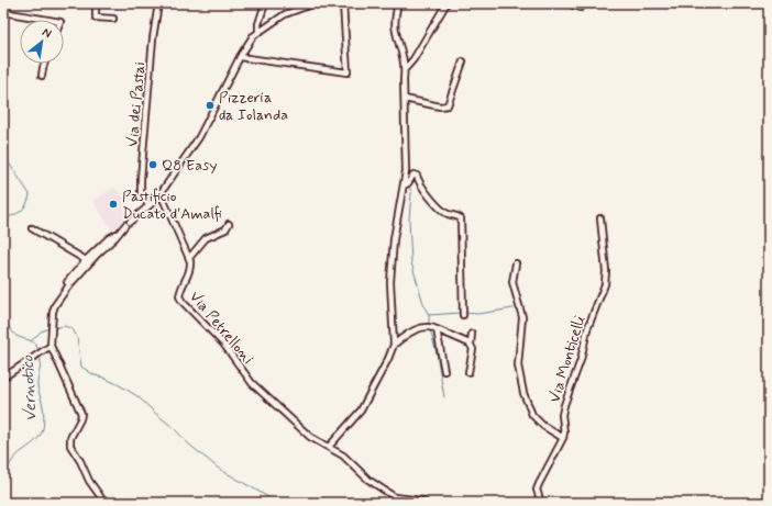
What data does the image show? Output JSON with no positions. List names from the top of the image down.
{
  "streets": {
    "street": ["Via dei Pastai", "Via Petrelloni", "Via Monticelli"]
  },
  "water": ["Vernotico"],
  "places": ["Pizzeria da Iolanda", "Q8 Easy", "Pastificio Ducato d'Amalfi"],
  "north": "top right"
}
